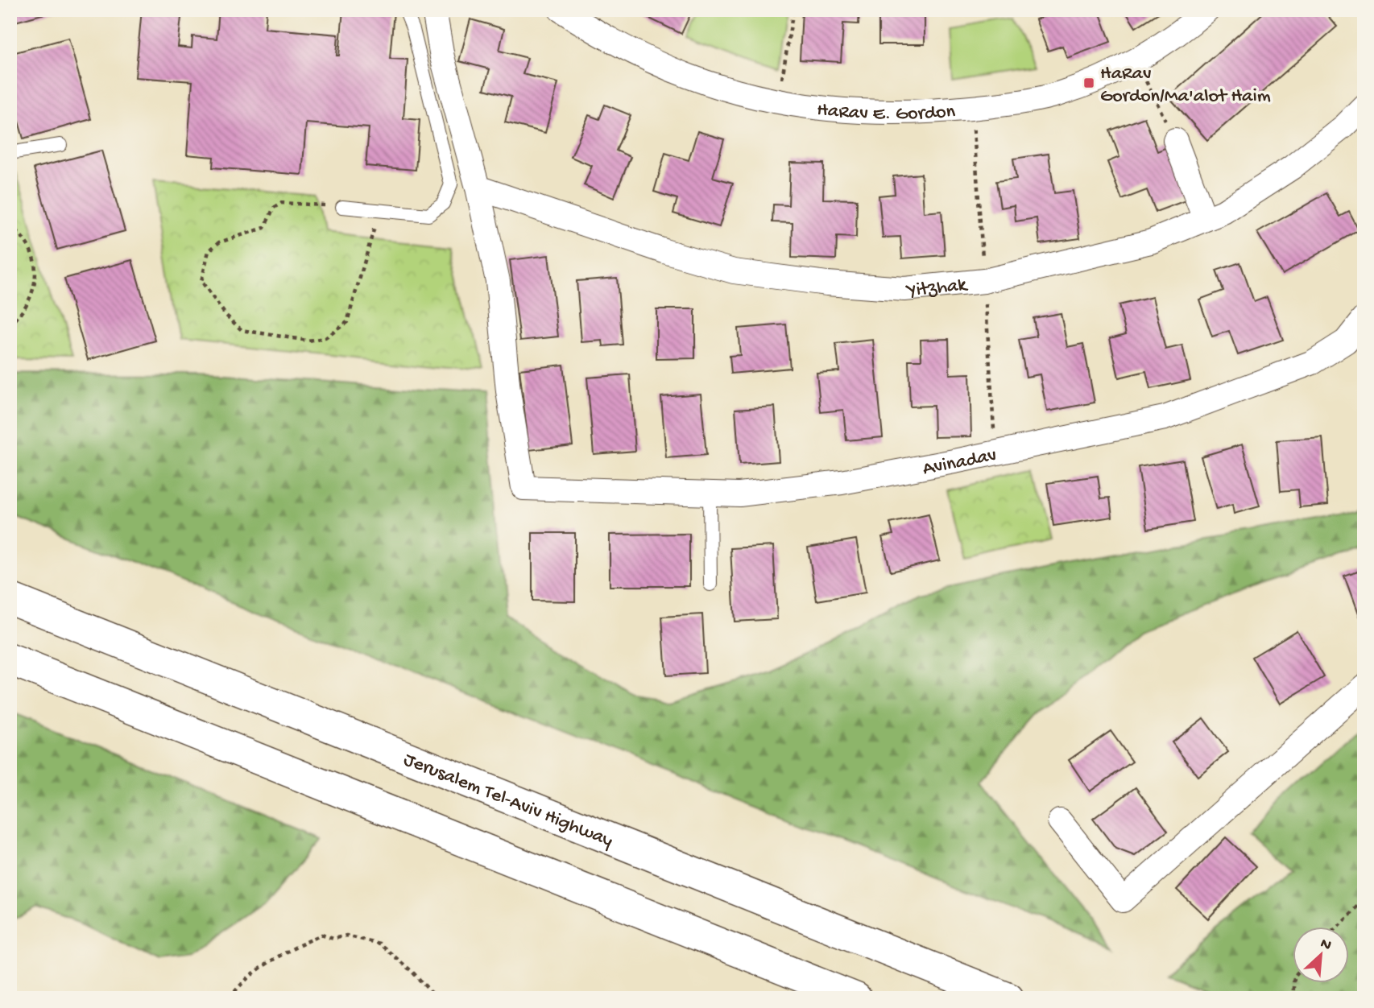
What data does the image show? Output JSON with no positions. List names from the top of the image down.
{
  "streets": {
    "highway": ["Jerusalem Tel-Aviv Highway"],
    "street": ["HaRav E. Gordon", "Yitzhak", "Avinadav"]
  },
  "crossings": [
    ["Yitzhak", "Avinadav"]
  ],
  "places": {
    "transit": ["HaRav Gordon/Ma'alot Haim"]
  },
  "north": "top right"
}
